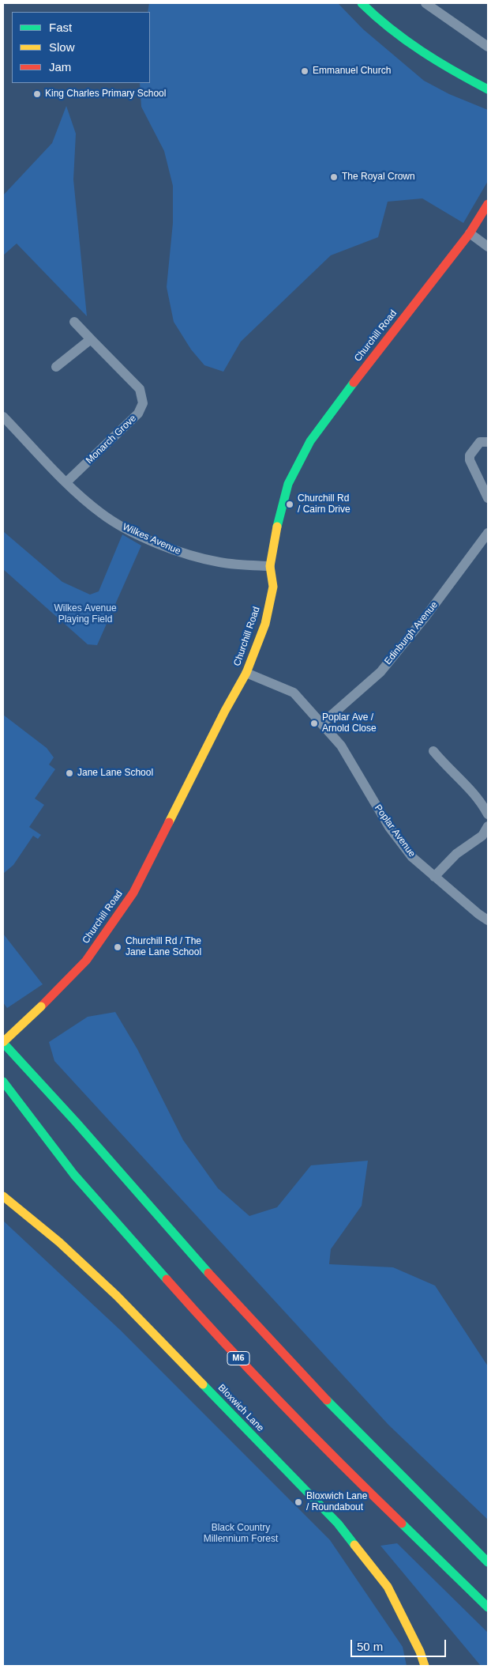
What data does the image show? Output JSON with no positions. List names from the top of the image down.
{
  "streets": {
    "main road": ["Churchill Road", "M6", "Bloxwich Lane"],
    "street": [
      "Monarch Grove",
      "Wilkes Avenue",
      "Edinburgh Avenue",
      "Poplar Avenue"
    ]
  },
  "crossings": [
    ["Churchill Road", "Wilkes Avenue"],
    ["Churchill Road", "Poplar Avenue"],
    ["Monarch Grove", "Wilkes Avenue"],
    ["Edinburgh Avenue", "Poplar Avenue"]
  ],
  "parks": ["Wilkes Avenue Playing Field", "Black Country Millennium Forest"],
  "places": [
    "Emmanuel Church",
    "King Charles Primary School",
    "The Royal Crown",
    "Churchill Rd / Cairn Drive",
    "Poplar Ave / Arnold Close",
    "Jane Lane School",
    "Churchill Rd / The Jane Lane School",
    "Bloxwich Lane / Roundabout"
  ],
  "legend": ["Fast", "Slow", "Jam"],
  "scale_bar": "50 m"
}
